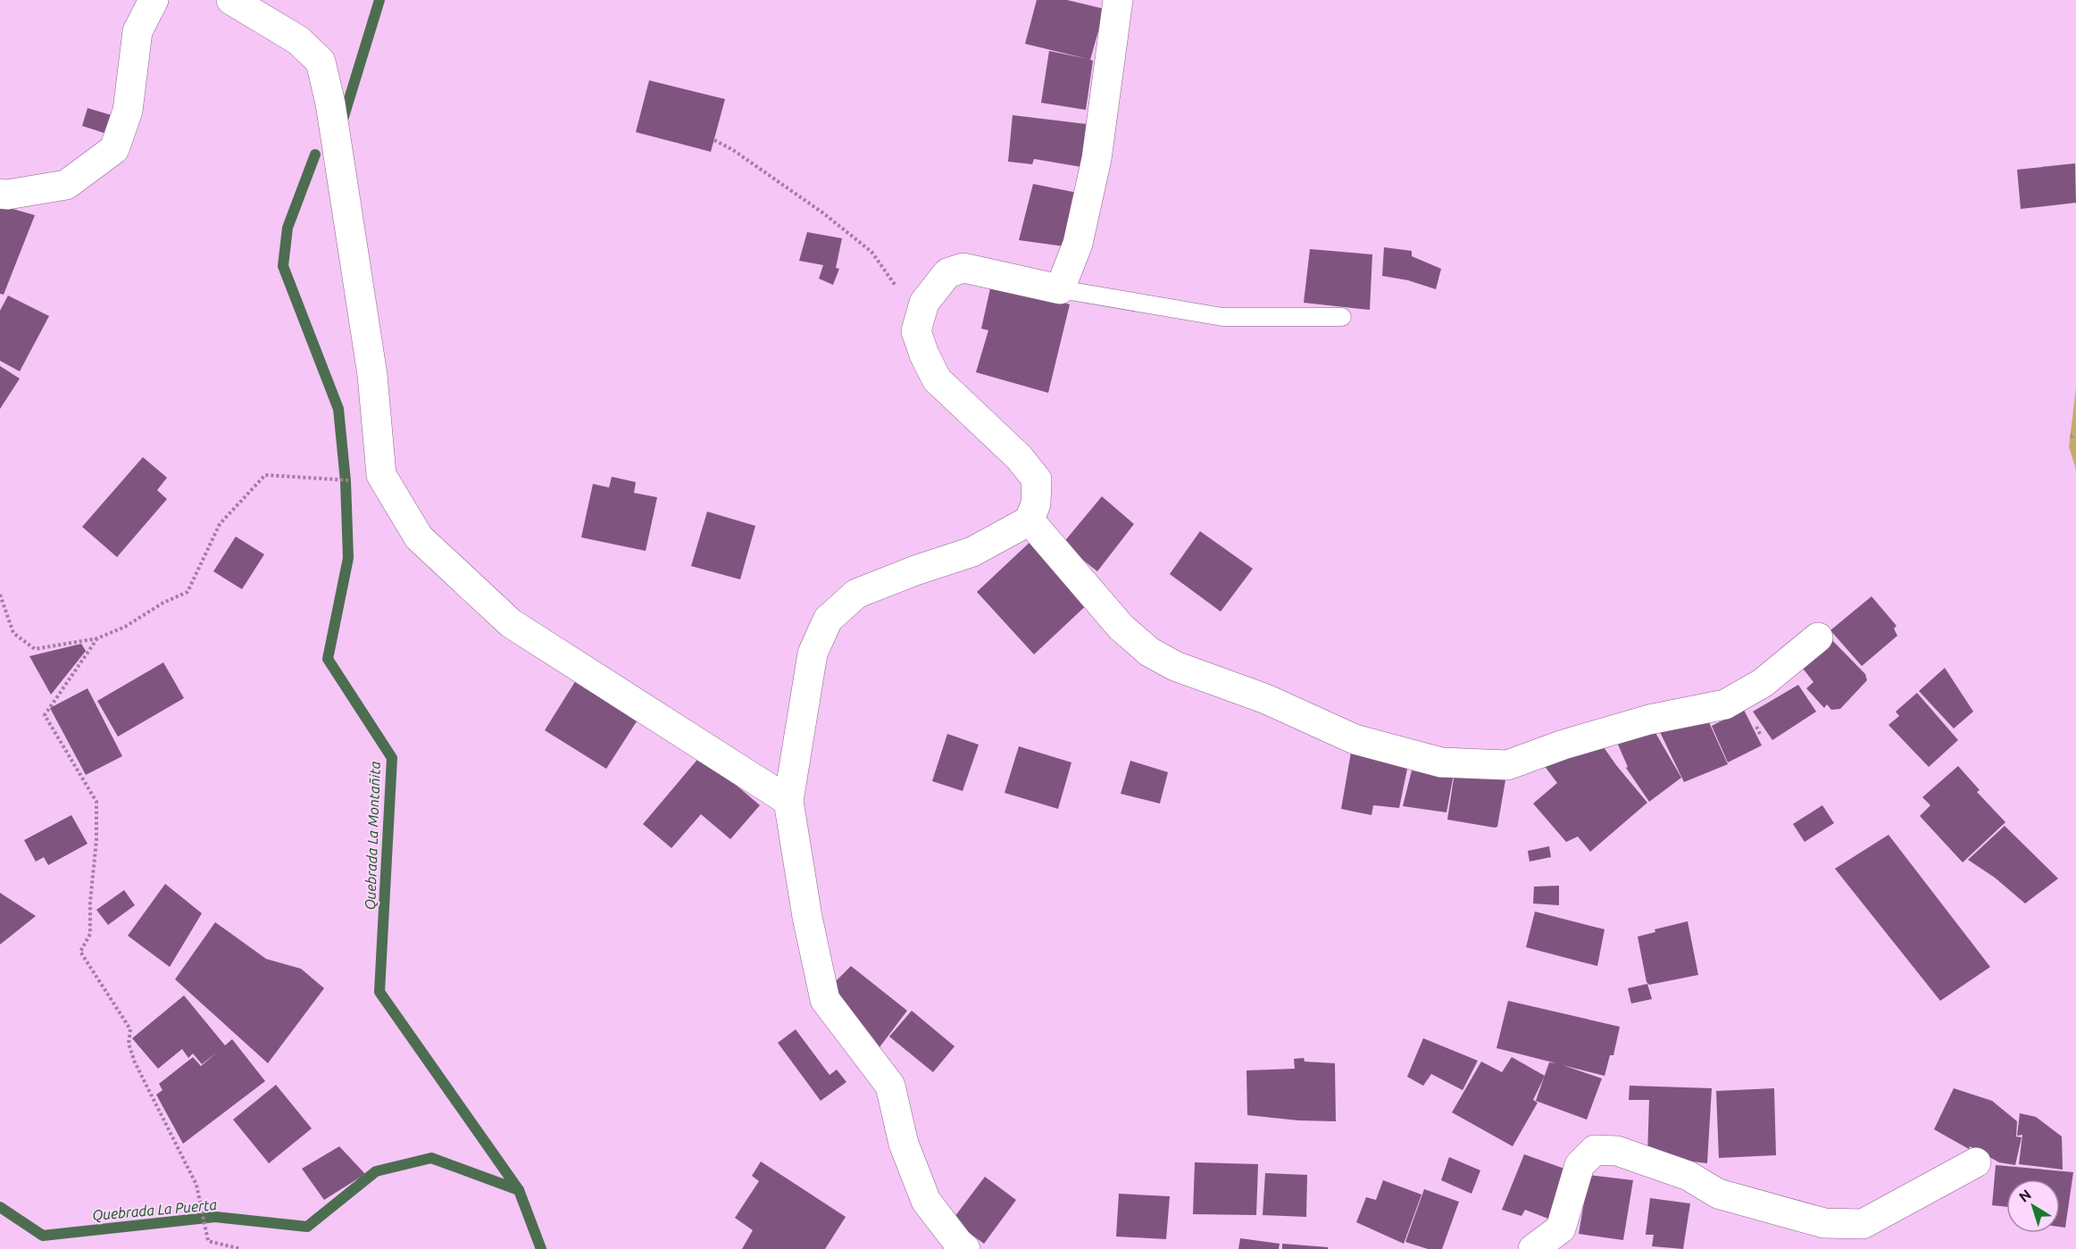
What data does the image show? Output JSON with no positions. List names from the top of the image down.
{
  "water": ["Quebrada La Montañita", "Quebrada La Puerta"],
  "north": "top left"
}
